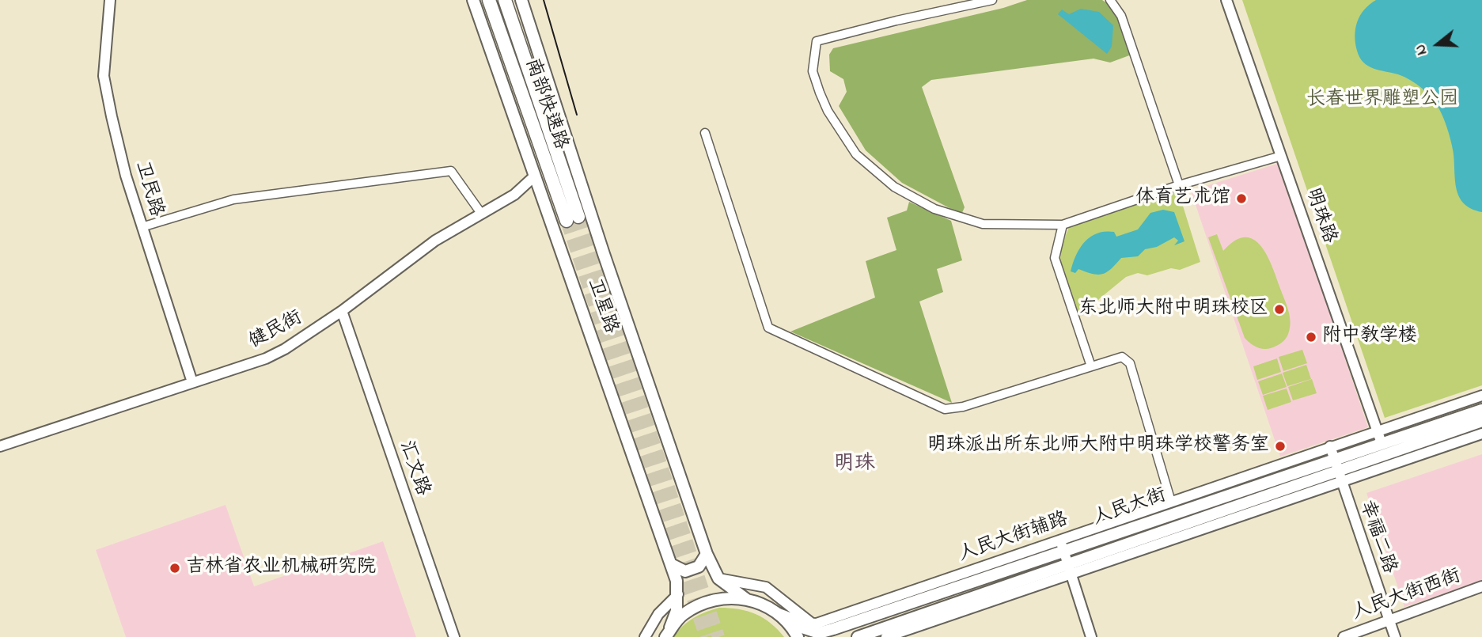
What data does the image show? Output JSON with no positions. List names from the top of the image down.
{
  "streets": {
    "highway": ["南部快速路"],
    "main road": ["卫星路", "人民大街"],
    "street": [
      "卫民路",
      "明珠路",
      "健民街",
      "汇文路",
      "幸福二路",
      "人民大街辅路",
      "人民大街西街"
    ]
  },
  "crossings": [
    ["卫民路", "健民街"],
    ["明珠路", "人民大街"],
    ["明珠路", "人民大街辅路"],
    ["卫星路", "健民街"],
    ["健民街", "汇文路"],
    ["人民大街", "幸福二路"],
    ["人民大街", "人民大街辅路"],
    ["幸福二路", "人民大街辅路"],
    ["幸福二路", "人民大街西街"]
  ],
  "districts": ["明珠"],
  "parks": ["长春世界雕塑公园"],
  "places": [
    "体育艺术馆",
    "东北师大附中明珠校区",
    "附中教学楼",
    "明珠派出所东北师大附中明珠学校警务室",
    "吉林省农业机械研究院"
  ],
  "north": "left"
}
